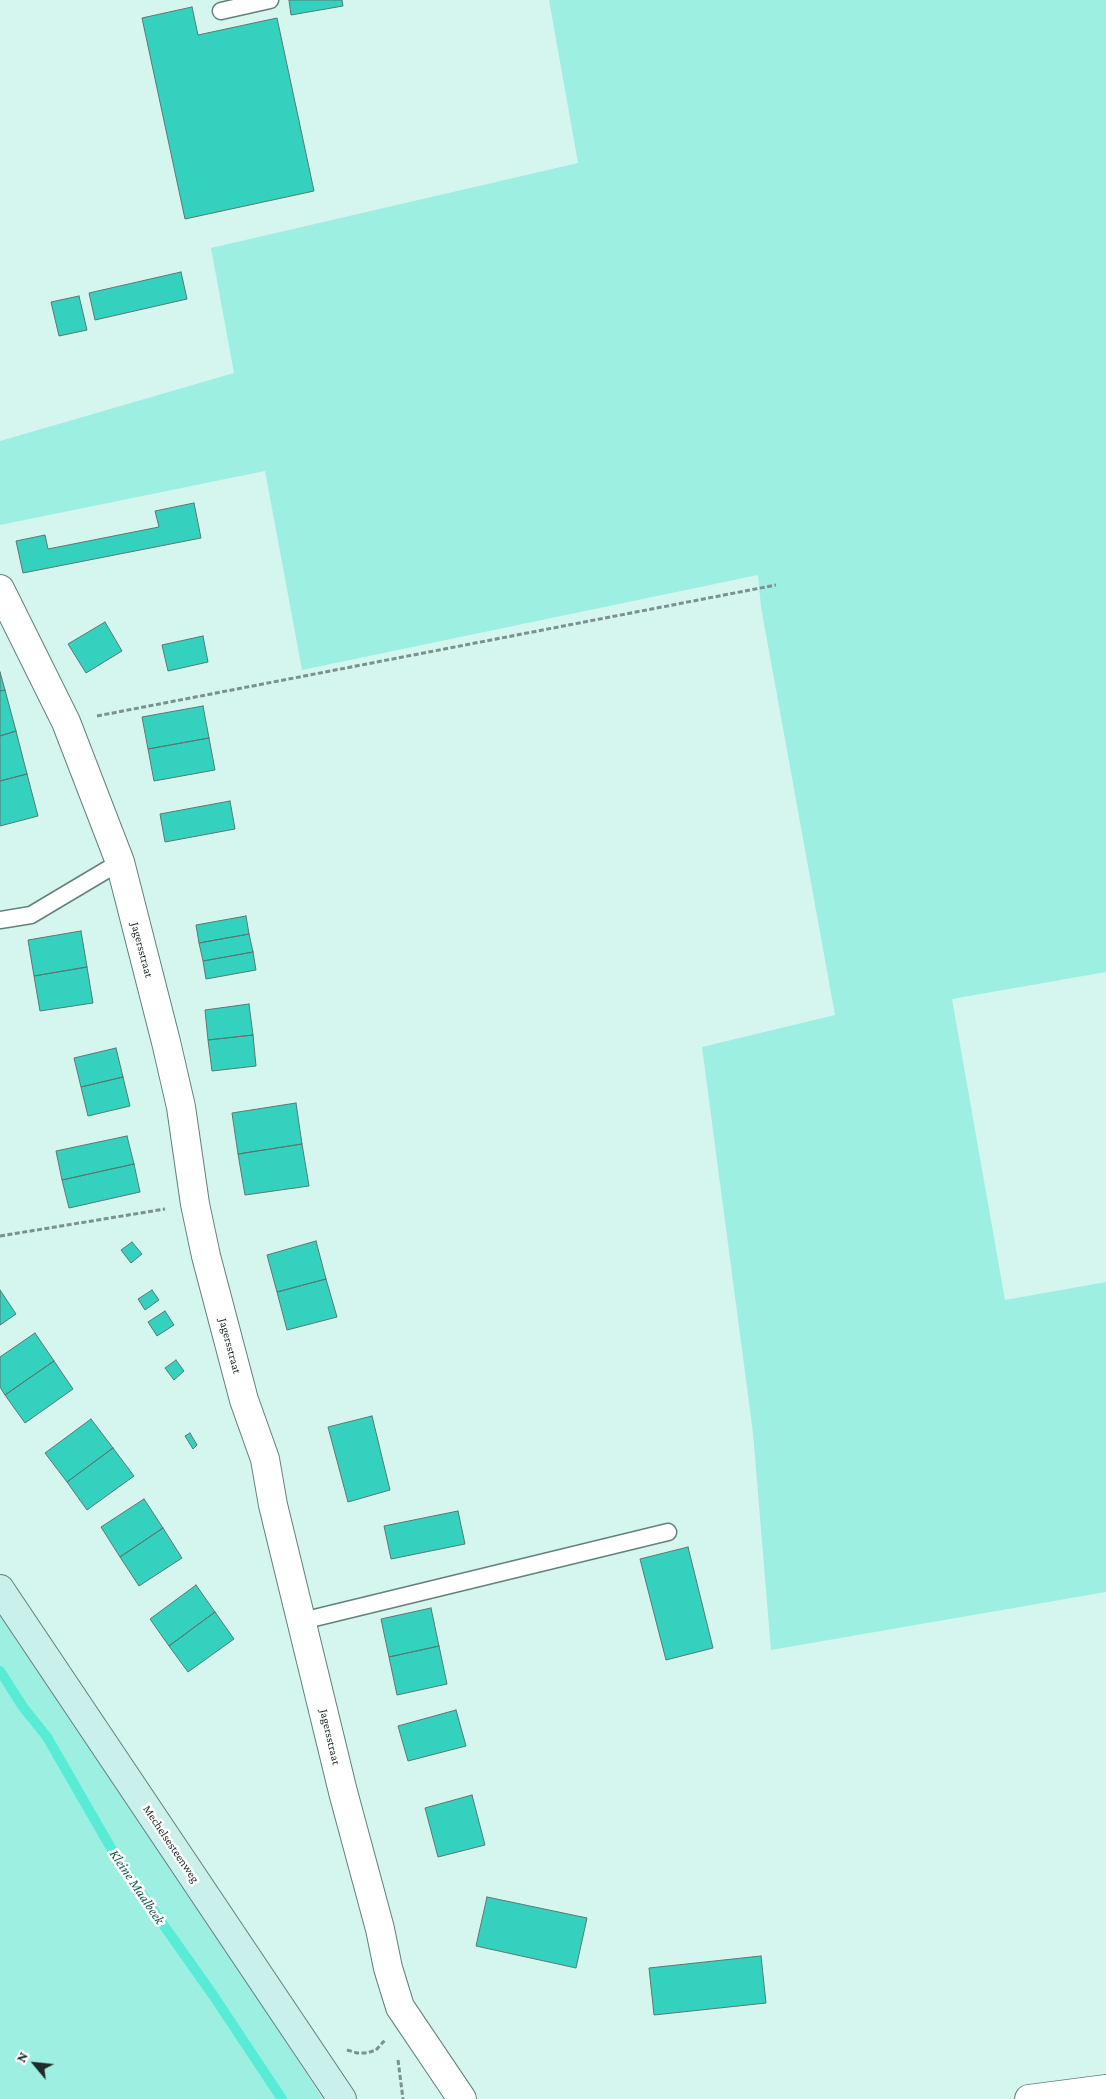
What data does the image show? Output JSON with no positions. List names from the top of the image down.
{
  "streets": {
    "main road": ["Mechelsesteenweg"],
    "street": ["Jagersstraat"]
  },
  "water": ["Kleine Maalbeek"],
  "north": "top left"
}
